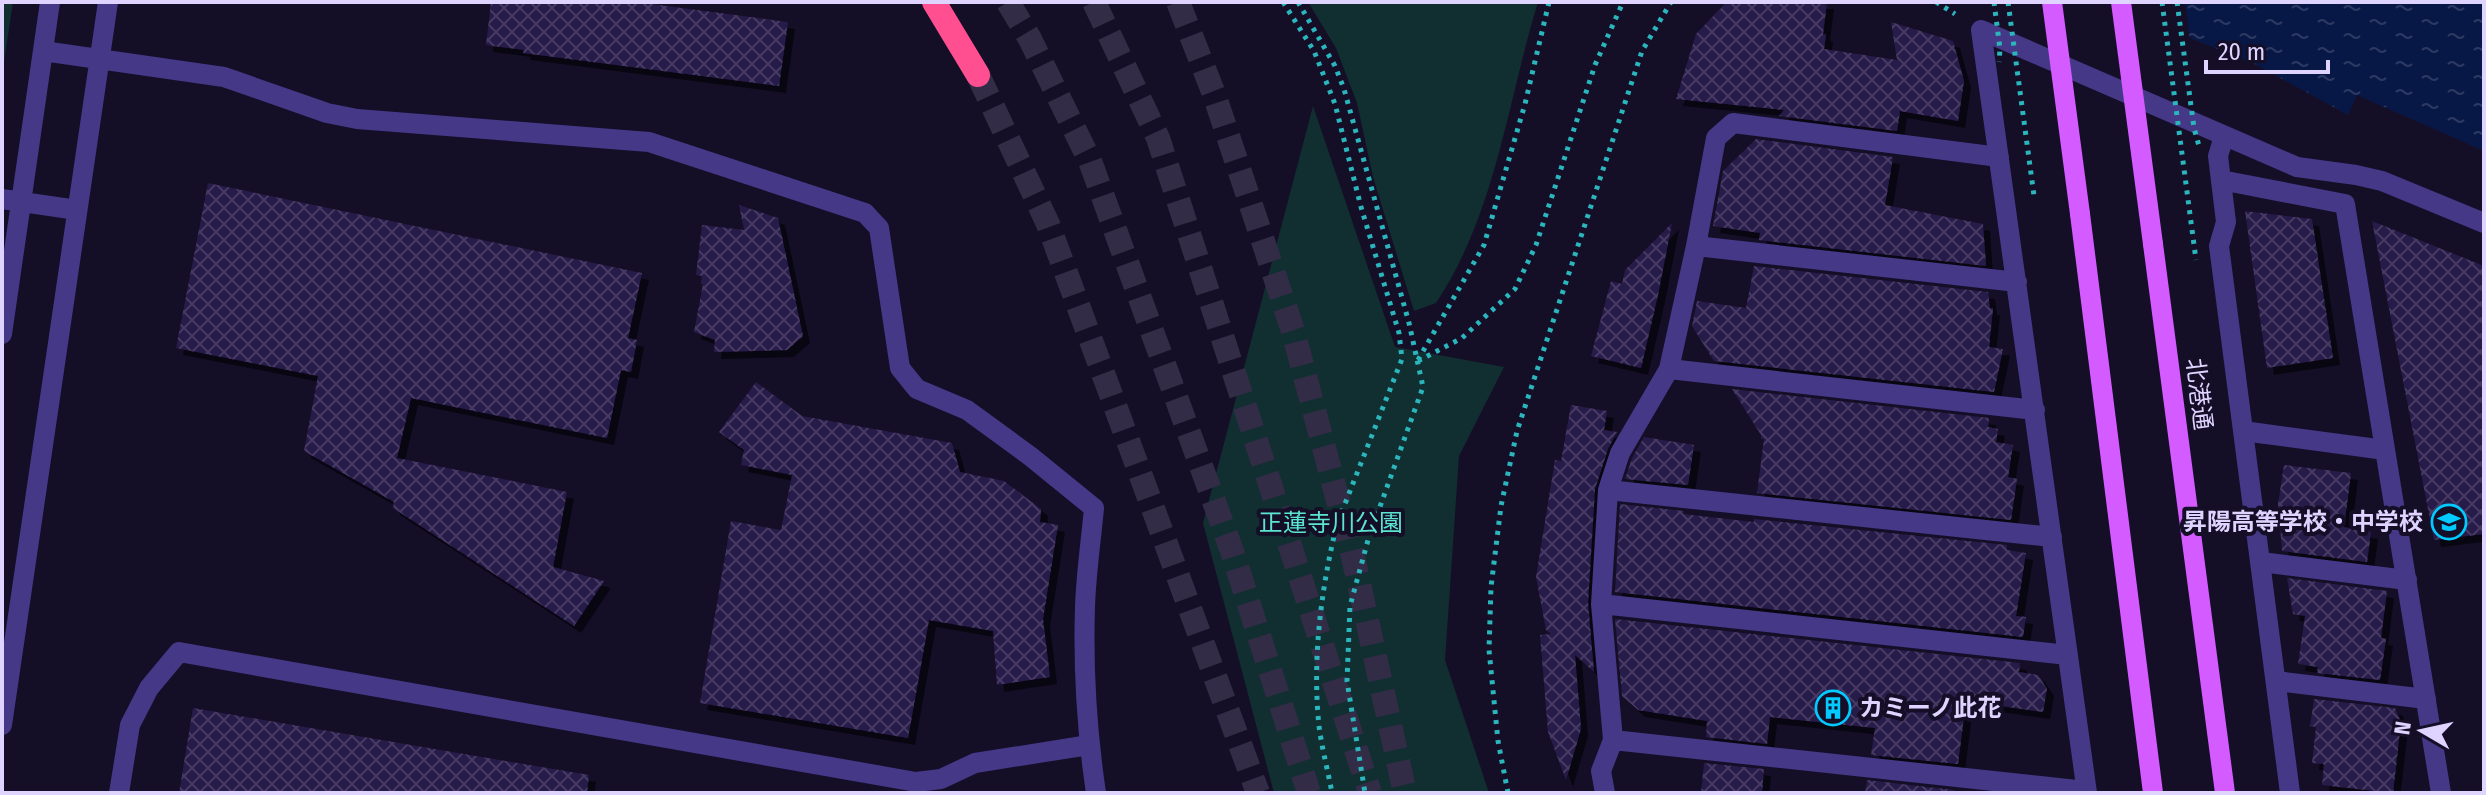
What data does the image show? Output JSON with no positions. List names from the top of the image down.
{
  "streets": {
    "main road": ["北港通"]
  },
  "parks": ["正蓮寺川公園"],
  "places": {
    "school or university": ["昇陽高等学校・中学校"],
    "building": ["カミーノ此花"]
  },
  "scale_bar": "20 m",
  "north": "left"
}
